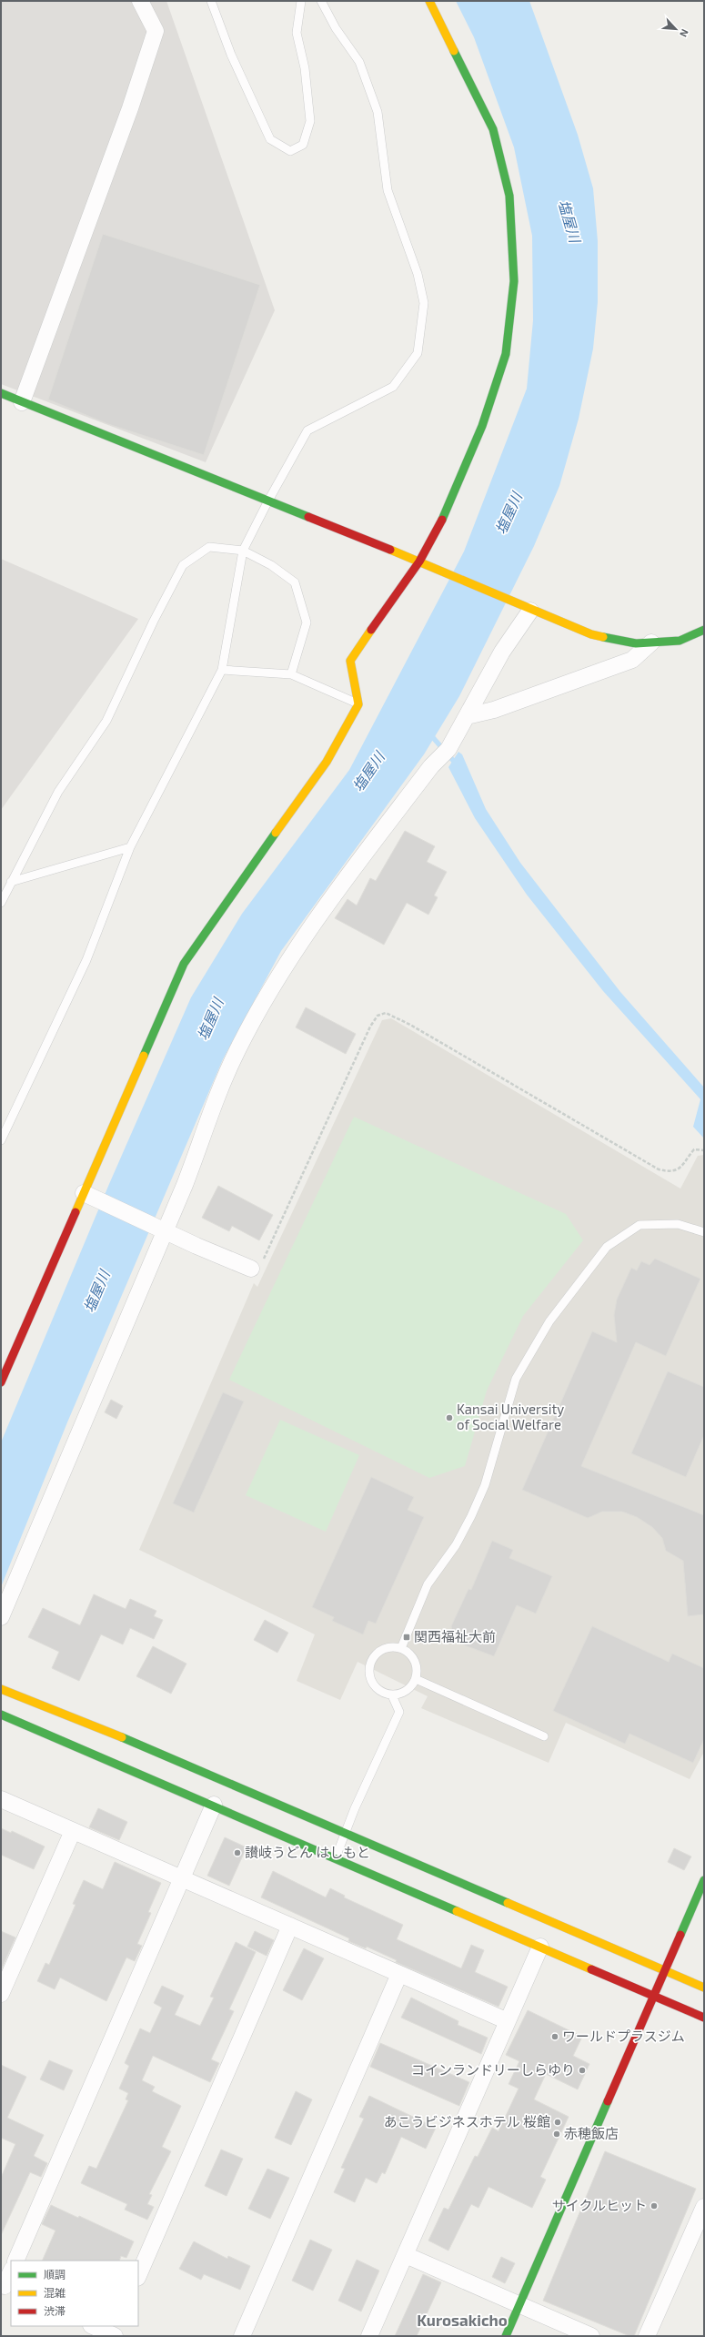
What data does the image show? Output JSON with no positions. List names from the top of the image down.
{
  "districts": ["Kurosakicho"],
  "water": ["塩屋川"],
  "places": {
    "other": [
      "Kansai University of Social Welfare",
      "讃岐うどん はしもと",
      "ワールドプラスジム",
      "コインランドリーしらゆり",
      "あこうビジネスホテル 桜館",
      "赤穂飯店",
      "サイクルヒット"
    ],
    "transit": ["関西福祉大前"]
  },
  "legend": ["順調", "混雑", "渋滞"],
  "north": "bottom right"
}
